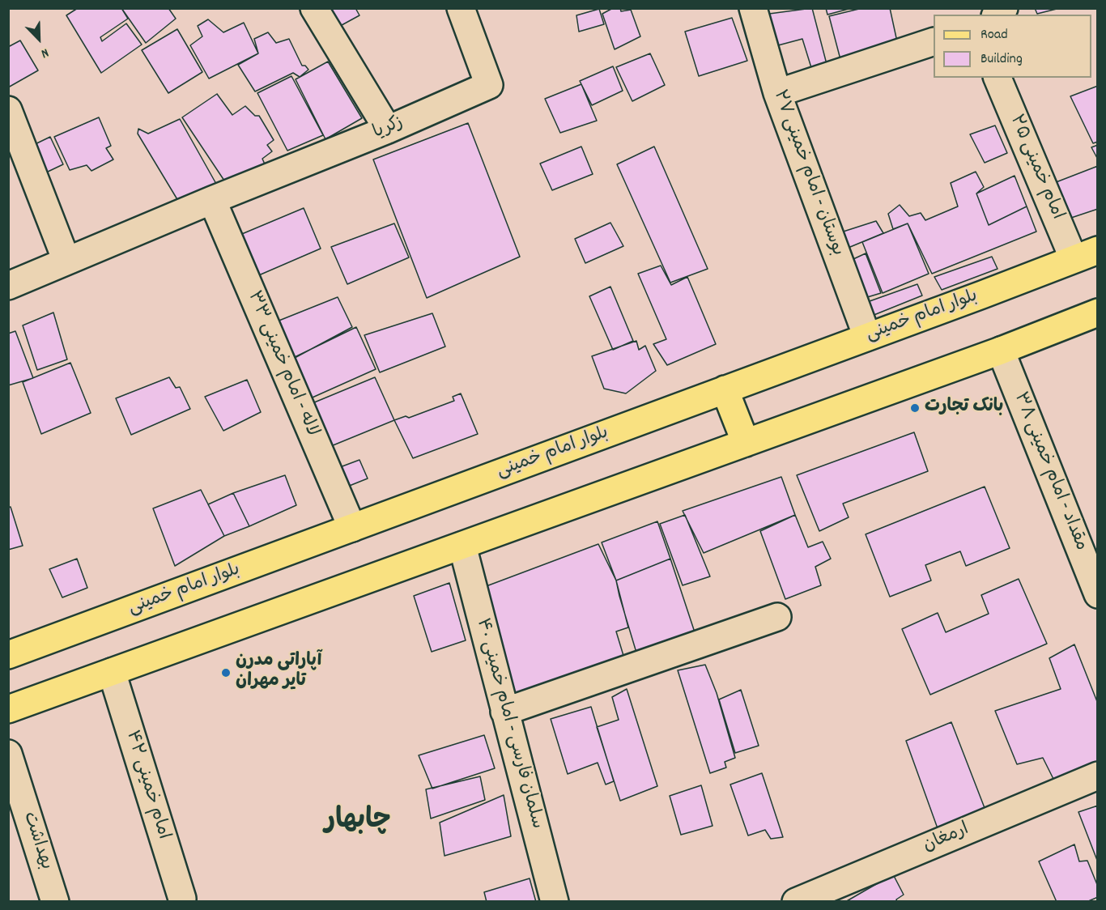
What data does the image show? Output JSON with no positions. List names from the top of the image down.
{
  "streets": {
    "main road": ["بلوار امام خمینی"],
    "street": [
      "زکریا",
      "امام خمینی ۲۵",
      "بوستان - امام خمینی ۲۷",
      "لاله - امام خمینی ۳۳",
      "مقداد - امام خمینی ۳۸",
      "سلمان فارسی - امام خمینی ۴۰",
      "امام خمینی ۴۲",
      "ارمغان",
      "بهداشت"
    ]
  },
  "crossings": [
    ["زکریا", "لاله - امام خمینی ۳۳"],
    ["امام خمینی ۲۵", "بلوار امام خمینی"],
    ["بوستان - امام خمینی ۲۷", "بلوار امام خمینی"],
    ["بلوار امام خمینی", "لاله - امام خمینی ۳۳"]
  ],
  "districts": ["چابهار"],
  "places": ["بانک تجارت", "آپاراتی مدرن تایر مهران"],
  "legend": ["Road", "Building"],
  "north": "bottom right"
}
